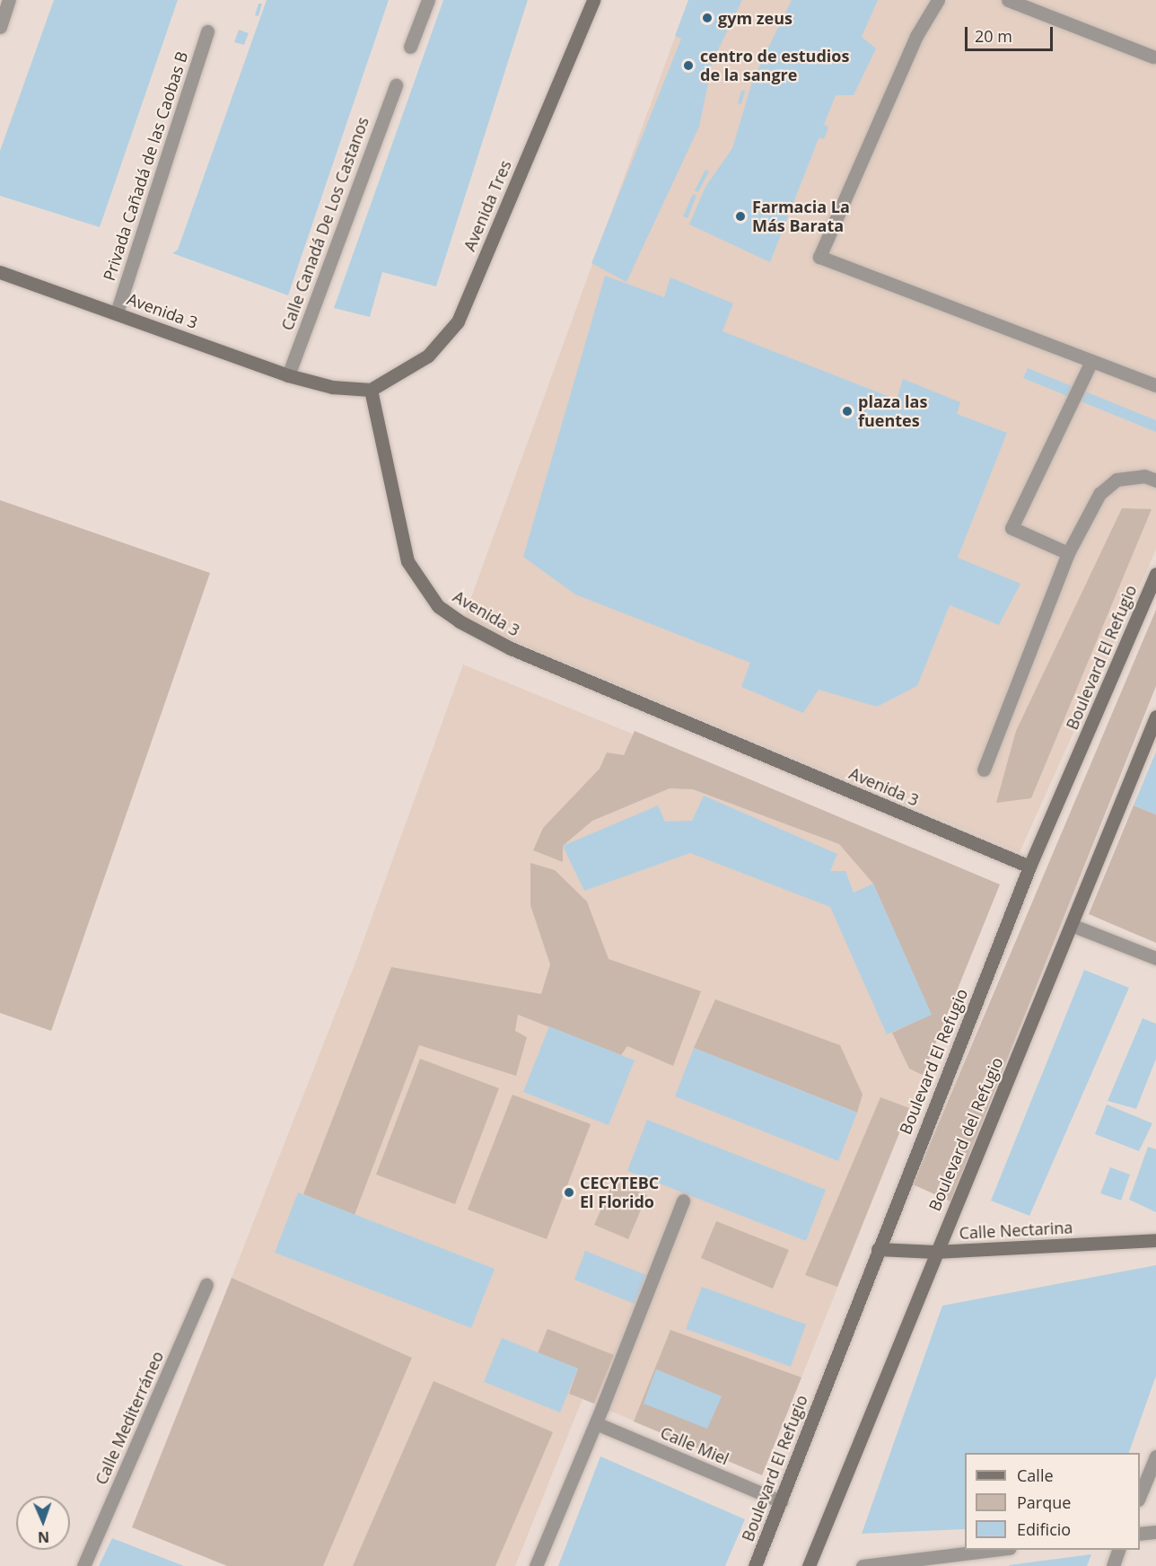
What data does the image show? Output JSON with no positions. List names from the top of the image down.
{
  "streets": {
    "street": [
      "Privada Cañadá de las Caobas B",
      "Avenida Tres",
      "Calle Canadá De Los Castanos",
      "Avenida 3",
      "Boulevard El Refugio",
      "Boulevard del Refugio",
      "Calle Nectarina",
      "Calle Mediterráneo",
      "Calle Miel"
    ]
  },
  "crossings": [
    ["Privada Cañadá de las Caobas B", "Avenida 3"],
    ["Avenida Tres", "Avenida 3"],
    ["Calle Canadá De Los Castanos", "Avenida 3"],
    ["Avenida 3", "Boulevard El Refugio"],
    ["Boulevard El Refugio", "Calle Nectarina"],
    ["Boulevard El Refugio", "Calle Miel"],
    ["Boulevard del Refugio", "Calle Nectarina"]
  ],
  "places": [
    "gym zeus",
    "centro de estudios de la sangre",
    "Farmacia La Más Barata",
    "plaza las fuentes",
    "CECYTEBC El Florido"
  ],
  "legend": ["Calle", "Parque", "Edificio"],
  "scale_bar": "20 m",
  "north": "bottom"
}
